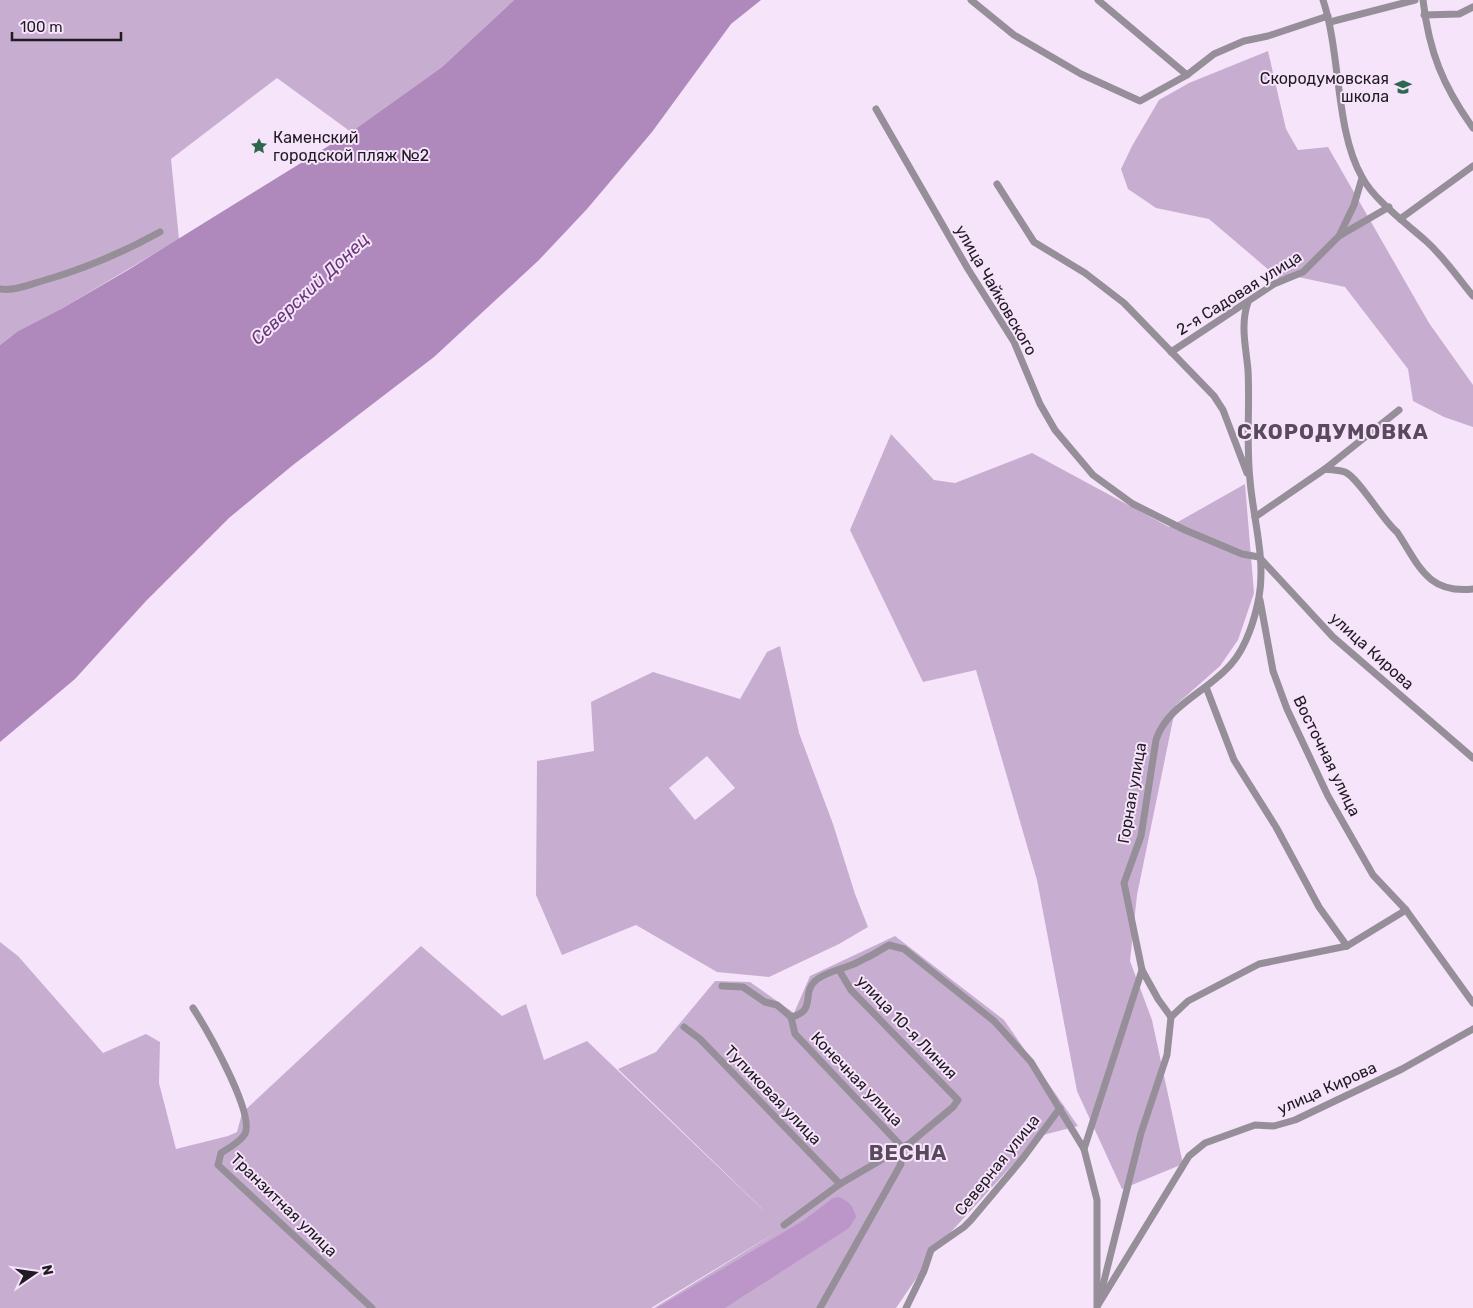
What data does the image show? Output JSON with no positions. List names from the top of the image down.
{
  "streets": {
    "street": [
      "улица Чайковского",
      "2-я Садовая улица",
      "улица Кирова",
      "Восточная улица",
      "Горная улица",
      "улица 10-я Линия",
      "Конечная улица",
      "Тупиковая улица",
      "Северная улица",
      "Транзитная улица"
    ]
  },
  "crossings": [
    ["улица Чайковского", "улица Кирова"],
    ["улица Чайковского", "Горная улица"],
    ["2-я Садовая улица", "Горная улица"],
    ["улица Кирова", "Горная улица"],
    ["улица Кирова", "Северная улица"],
    ["Восточная улица", "Горная улица"],
    ["улица 10-я Линия", "Конечная улица"],
    ["улица 10-я Линия", "Северная улица"]
  ],
  "districts": ["СКОРОДУМОВКА", "ВЕСНА"],
  "water": ["Северский Донец"],
  "places": {
    "school or university": ["Скородумовская школа"],
    "place": ["Каменский городской пляж №2"]
  },
  "scale_bar": "100 m",
  "north": "right"
}
